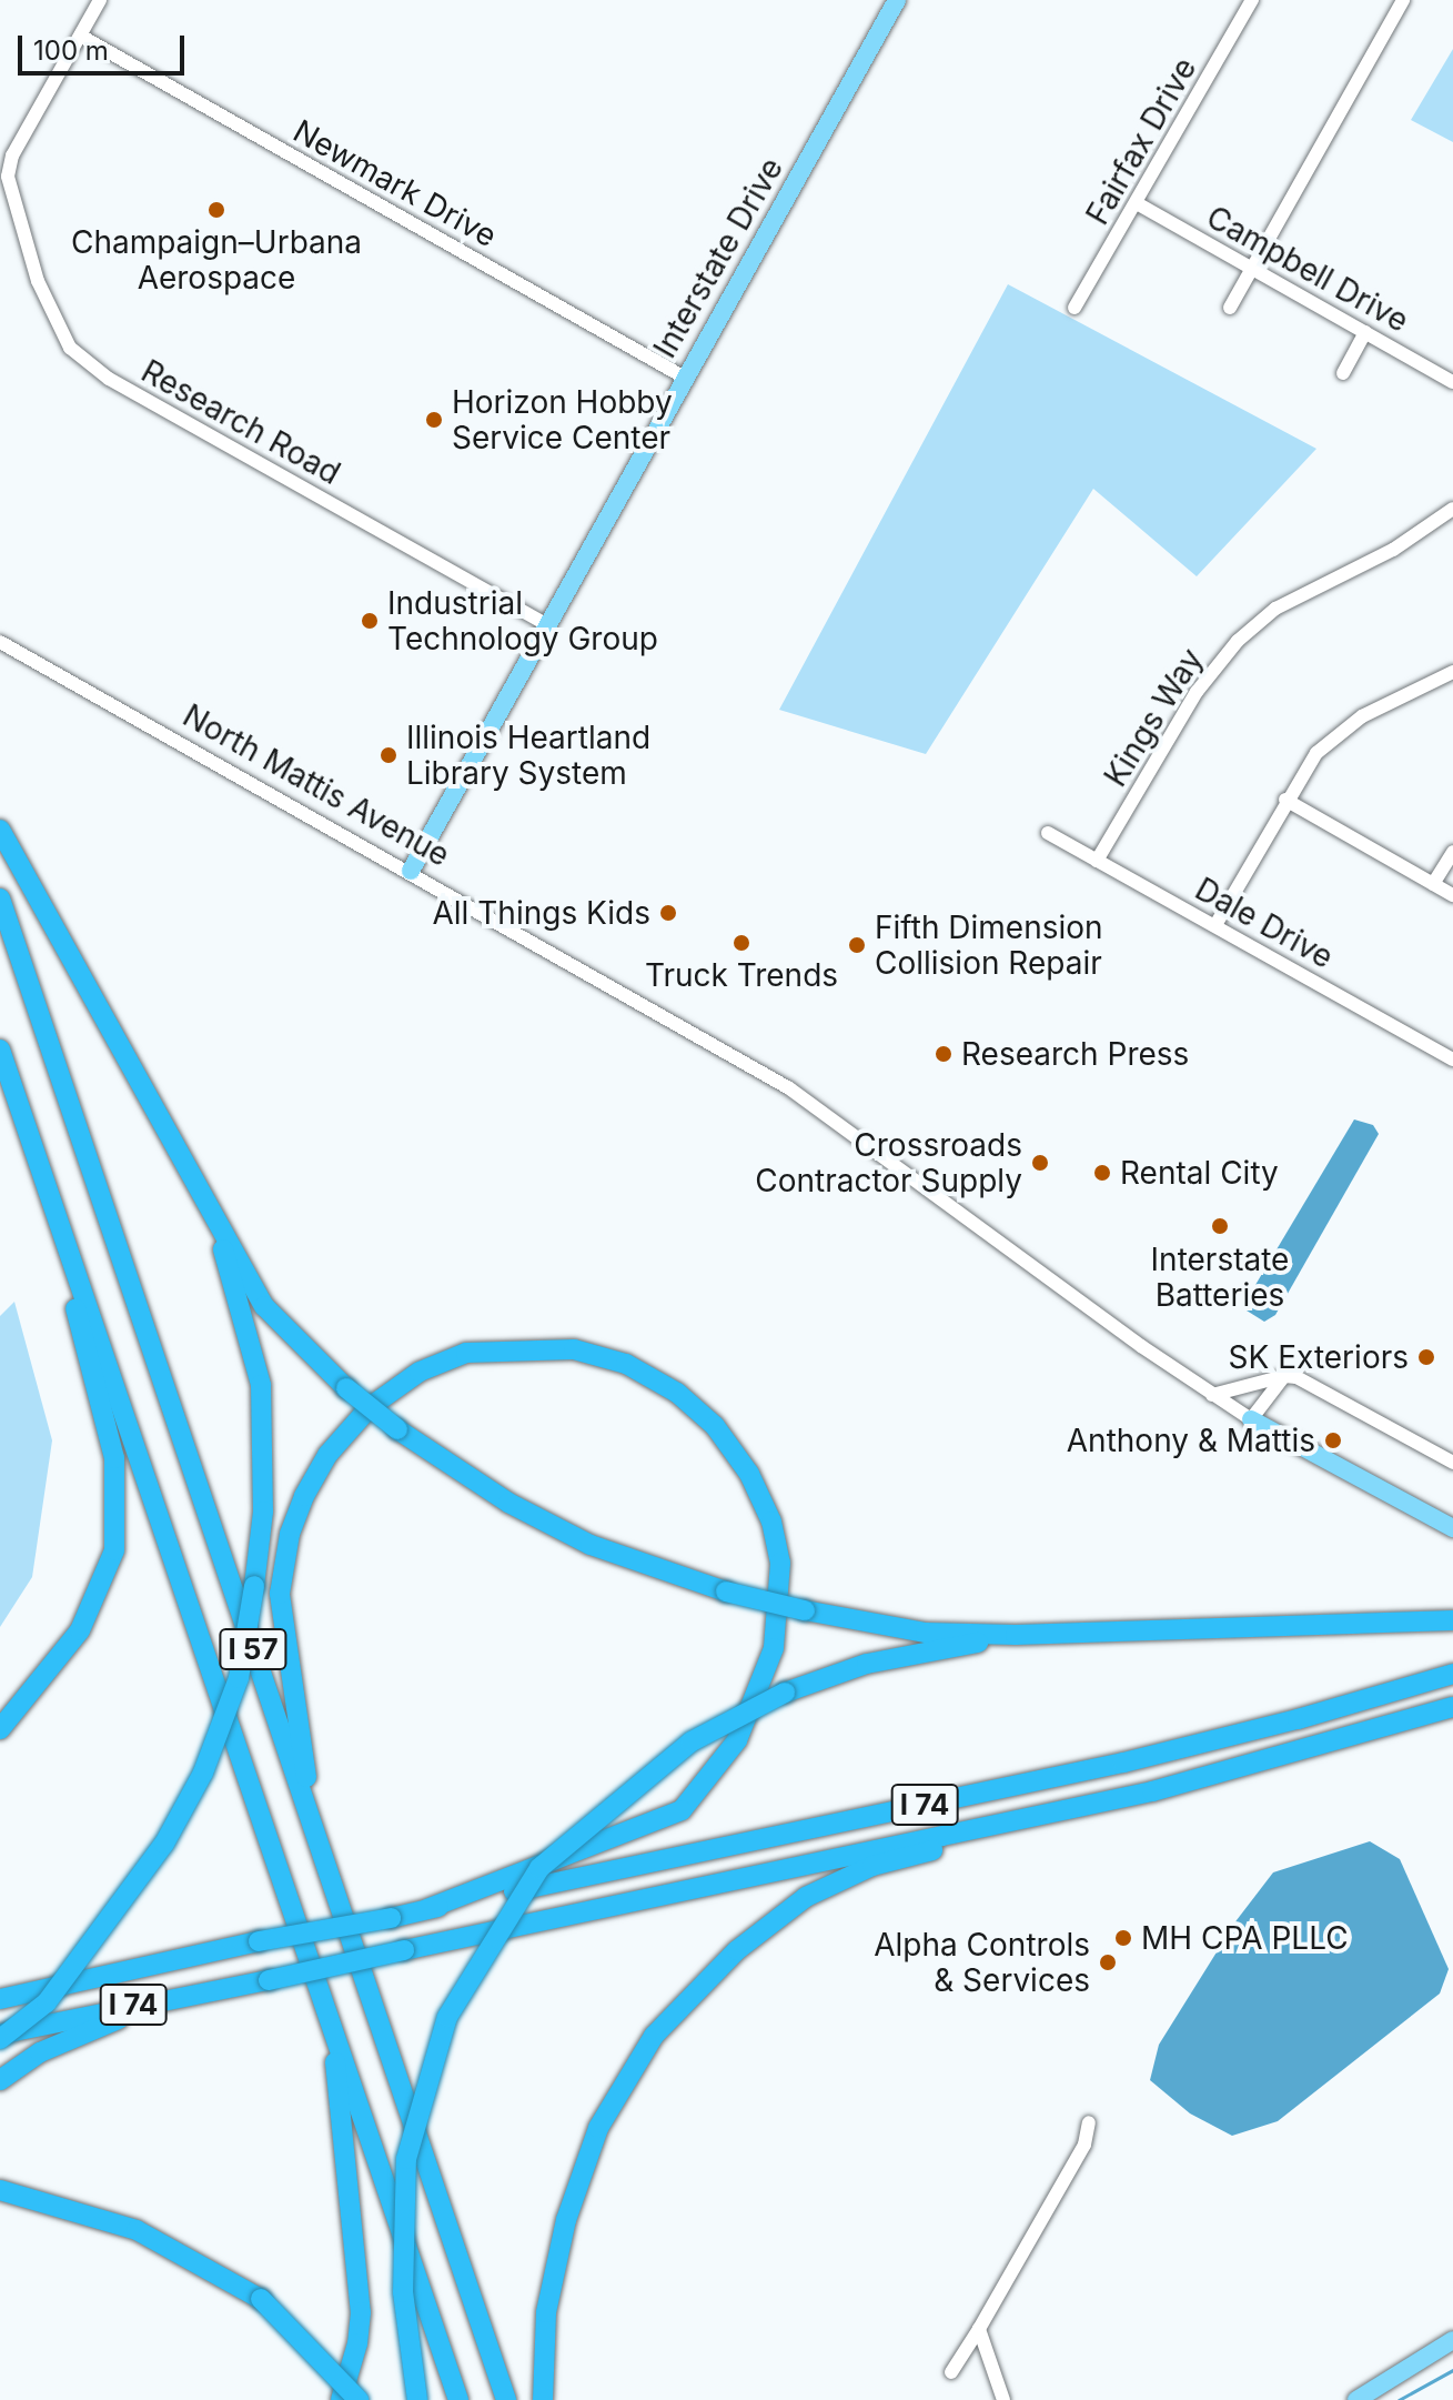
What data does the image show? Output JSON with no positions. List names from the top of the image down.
{
  "streets": {
    "highway": ["I 57", "I 74"],
    "main road": ["Interstate Drive", "North Mattis Avenue"],
    "street": [
      "Fairfax Drive",
      "Newmark Drive",
      "Campbell Drive",
      "Research Road",
      "Kings Way",
      "Dale Drive"
    ]
  },
  "crossings": [
    ["Fairfax Drive", "Campbell Drive"],
    ["Newmark Drive", "Interstate Drive"],
    ["Newmark Drive", "Research Road"],
    ["Interstate Drive", "Research Road"],
    ["Interstate Drive", "North Mattis Avenue"],
    ["Kings Way", "Dale Drive"]
  ],
  "places": [
    "Champaign–Urbana Aerospace",
    "Horizon Hobby Service Center",
    "Industrial Technology Group",
    "Illinois Heartland Library System",
    "All Things Kids",
    "Truck Trends",
    "Fifth Dimension Collision Repair",
    "Research Press",
    "Crossroads Contractor Supply",
    "Rental City",
    "Interstate Batteries",
    "SK Exteriors",
    "Anthony & Mattis",
    "MH CPA PLLC",
    "Alpha Controls & Services"
  ],
  "scale_bar": "100 m"
}
